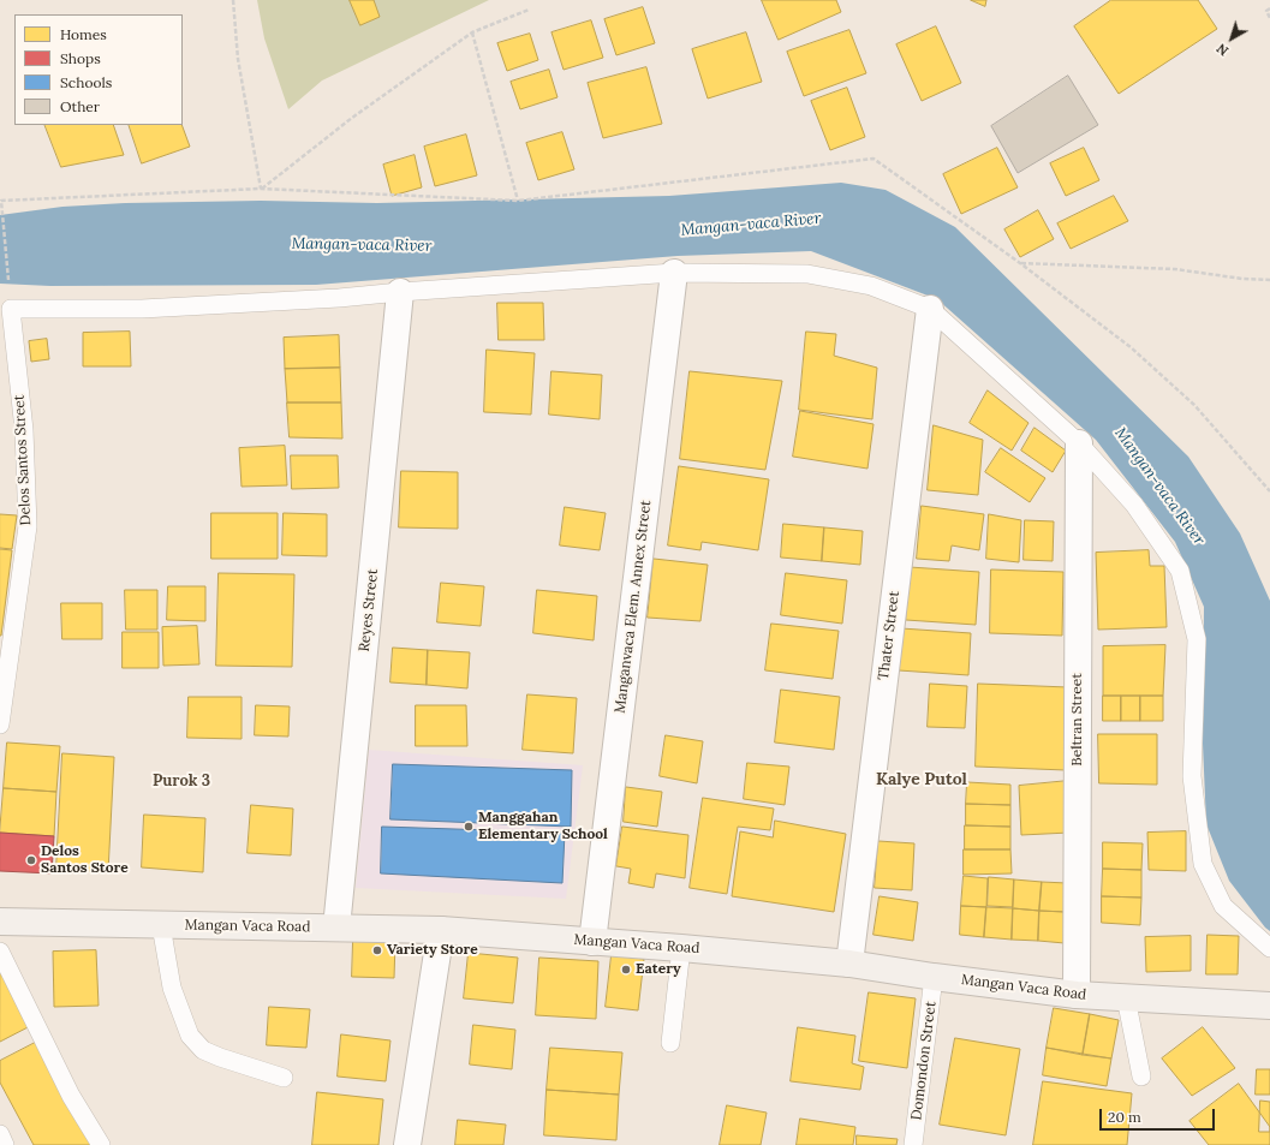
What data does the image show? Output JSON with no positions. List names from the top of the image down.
{
  "streets": {
    "main road": ["Mangan Vaca Road"],
    "street": [
      "Manganvaca Elem. Annex Street",
      "Reyes Street",
      "Thater Street",
      "Beltran Street"
    ],
    "lane": ["Delos Santos Street", "Domondon Street"]
  },
  "crossings": [
    ["Manganvaca Elem. Annex Street", "Mangan Vaca Road"],
    ["Reyes Street", "Mangan Vaca Road"],
    ["Thater Street", "Mangan Vaca Road"],
    ["Beltran Street", "Mangan Vaca Road"],
    ["Mangan Vaca Road", "Domondon Street"]
  ],
  "districts": ["Kalye Putol", "Purok 3"],
  "water": ["Mangan-vaca River"],
  "places": [
    "Manggahan Elementary School",
    "Delos Santos Store",
    "Variety Store",
    "Eatery"
  ],
  "legend": [
    "Homes",
    "Shops",
    "Schools",
    "Other"
  ],
  "scale_bar": "20 m",
  "north": "bottom left"
}
